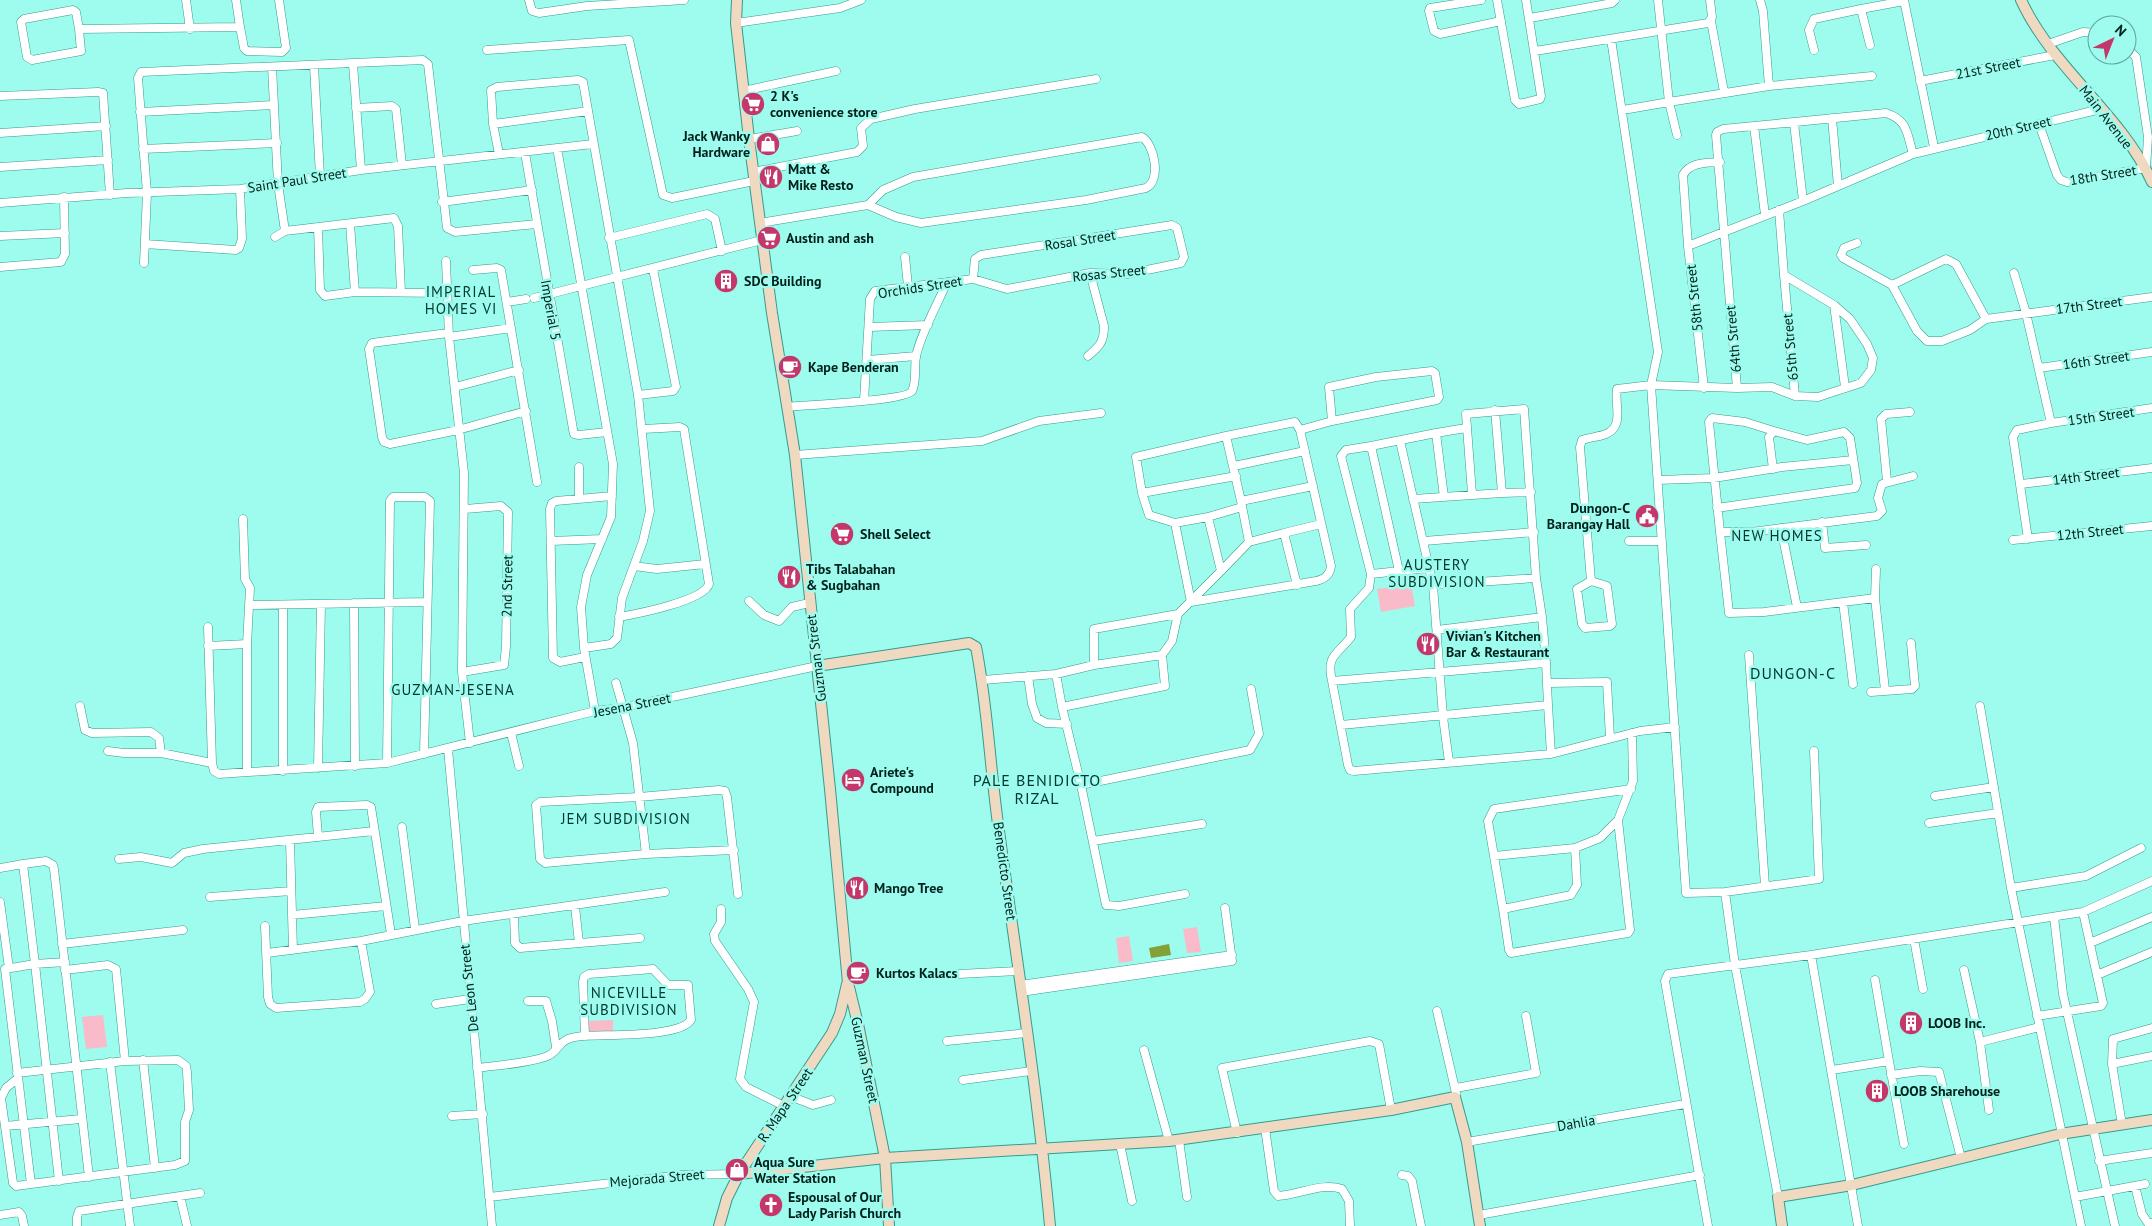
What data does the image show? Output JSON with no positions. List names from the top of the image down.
{
  "streets": {
    "street": [
      "21st Street",
      "Main Avenue",
      "20th Street",
      "18th Street",
      "Saint Paul Street",
      "Rosal Street",
      "Rosas Street",
      "Orchids Street",
      "58th Street",
      "17th Street",
      "Imperial 5",
      "64th Street",
      "65th Street",
      "16th Street",
      "15th Street",
      "14th Street",
      "12th Street",
      "2nd Street",
      "Guzman Street",
      "Jesena Street",
      "Benedicto Street",
      "De Leon Street",
      "R. Mapa Street",
      "Dahlia",
      "Mejorada Street"
    ]
  },
  "crossings": [
    ["21st Street", "Main Avenue"],
    ["Main Avenue", "20th Street"],
    ["Main Avenue", "18th Street"],
    ["20th Street", "18th Street"],
    ["20th Street", "58th Street"],
    ["Saint Paul Street", "Imperial 5"],
    ["Rosal Street", "Rosas Street"],
    ["Rosal Street", "Orchids Street"],
    ["Rosas Street", "Orchids Street"],
    ["58th Street", "64th Street"],
    ["58th Street", "65th Street"],
    ["64th Street", "65th Street"],
    ["15th Street", "14th Street"],
    ["15th Street", "12th Street"],
    ["Guzman Street", "Jesena Street"],
    ["Guzman Street", "Benedicto Street"],
    ["Guzman Street", "R. Mapa Street"],
    ["Guzman Street", "Mejorada Street"],
    ["Jesena Street", "Benedicto Street"],
    ["Jesena Street", "De Leon Street"],
    ["Benedicto Street", "Mejorada Street"],
    ["De Leon Street", "Mejorada Street"],
    ["R. Mapa Street", "Mejorada Street"]
  ],
  "districts": [
    "IMPERIAL HOMES VI",
    "NEW HOMES",
    "AUSTERY SUBDIVISION",
    "DUNGON-C",
    "GUZMAN-JESENA",
    "PALE BENIDICTO RIZAL",
    "JEM SUBDIVISION",
    "NICEVILLE SUBDIVISION"
  ],
  "places": {
    "supermarket": ["2 K's convenience store", "Austin and ash", "Shell Select"],
    "shop": ["Jack Wanky Hardware", "Aqua Sure Water Station"],
    "restaurant": [
      "Matt & Mike Resto",
      "Tibs Talabahan & Sugbahan",
      "Vivian's Kitchen Bar & Restaurant",
      "Mango Tree"
    ],
    "building": ["SDC Building", "LOOB Inc.", "LOOB Sharehouse"],
    "cafe": ["Kape Benderan", "Kurtos Kalacs"],
    "public building": ["Dungon-C Barangay Hall"],
    "hotel": ["Ariete's Compound"],
    "church": ["Espousal of Our Lady Parish Church"]
  },
  "north": "top right"
}
